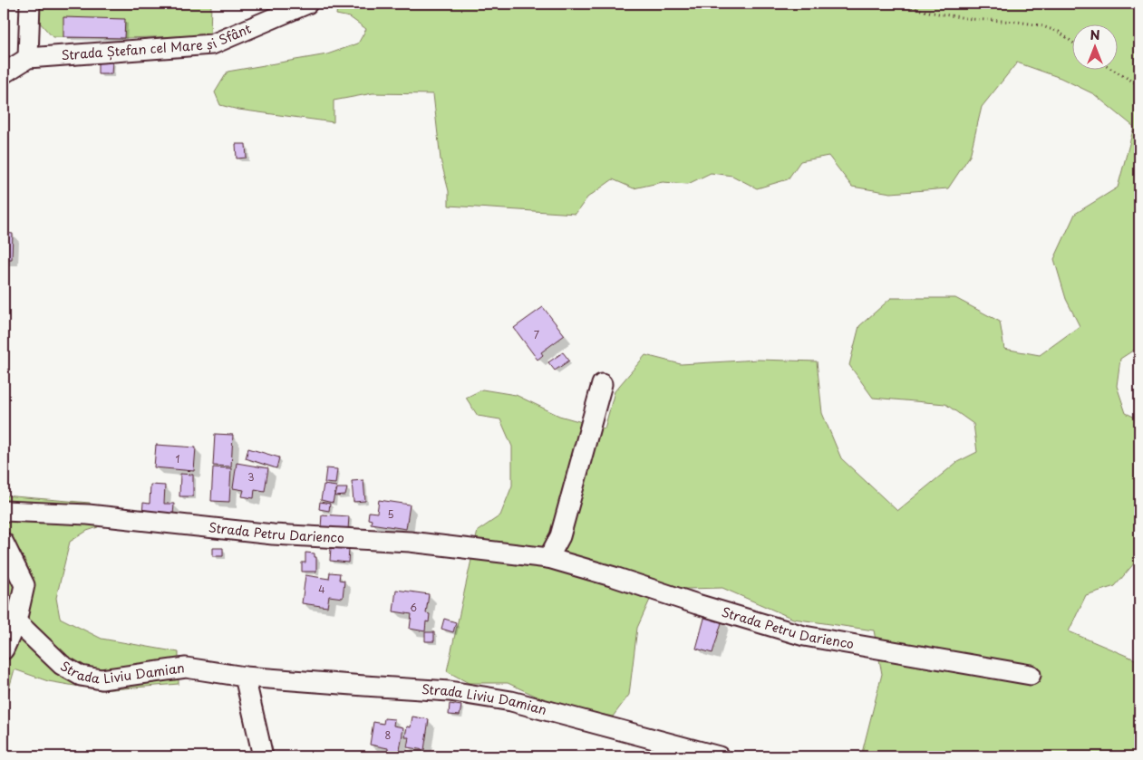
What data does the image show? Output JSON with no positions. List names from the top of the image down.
{
  "streets": {
    "street": ["Strada Ștefan cel Mare și Sfânt", "Strada Petru Darienco", "Strada Liviu Damian"]
  },
  "house_numbers": [
    "7",
    "1",
    "3",
    "5",
    "4",
    "6",
    "8"
  ],
  "north": "top"
}
